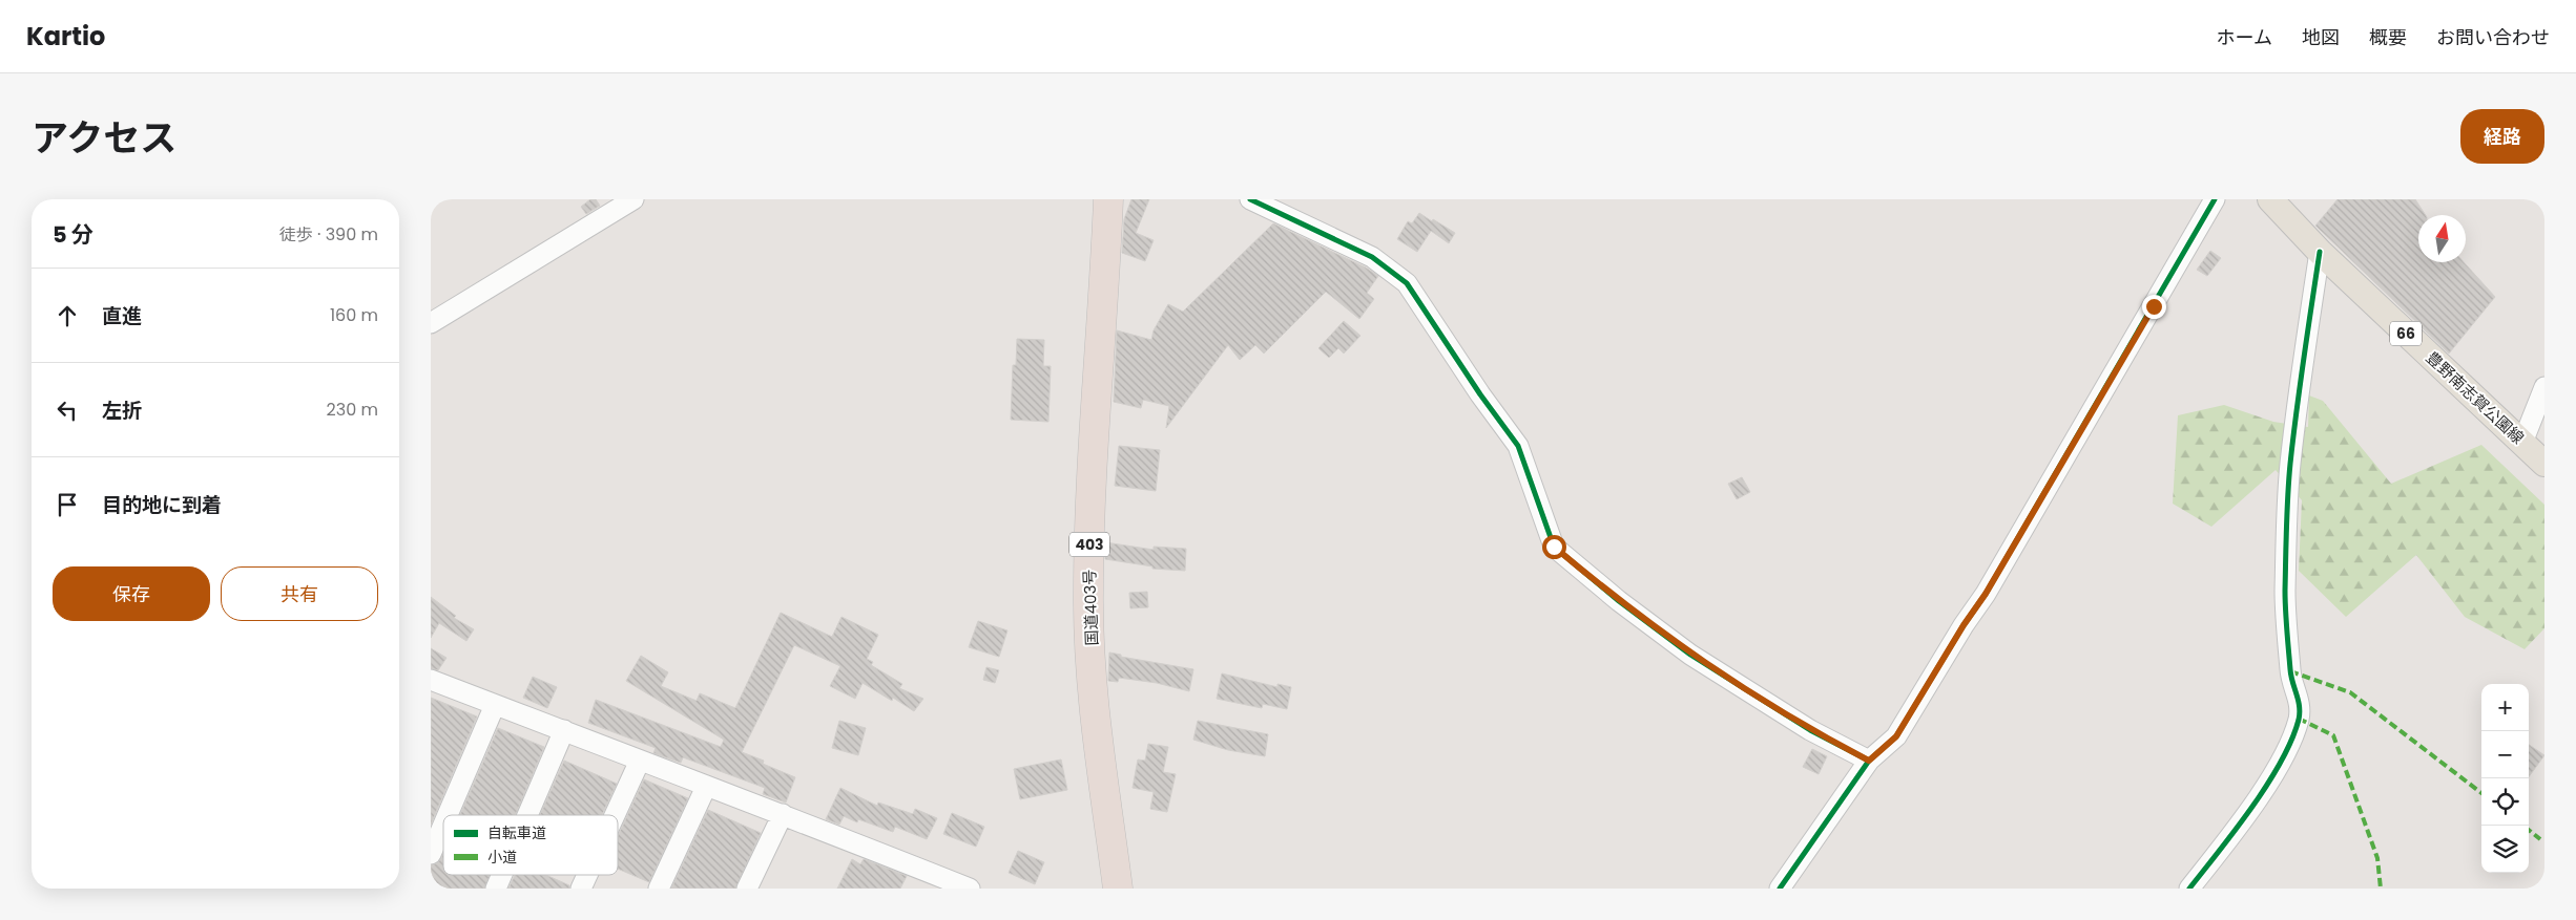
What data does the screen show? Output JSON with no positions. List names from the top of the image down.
{
  "streets": {
    "highway": ["403", "国道403号"],
    "main road": ["66", "豊野南志賀公園線"]
  },
  "legend": ["自転車道", "小道"],
  "north": "top",
  "page": {
    "header": "Kartio",
    "nav": [
      "ホーム",
      "地図",
      "概要",
      "お問い合わせ"
    ],
    "title": "アクセス",
    "buttons": [
      "経路",
      ["保存", "共有"]
    ],
    "heading": ["5 分", "徒歩 · 390 m"],
    "list": [
      ["直進", "160 m"],
      ["左折", "230 m"],
      "目的地に到着"
    ],
    "map_buttons": ["+", "−"]
  }
}
